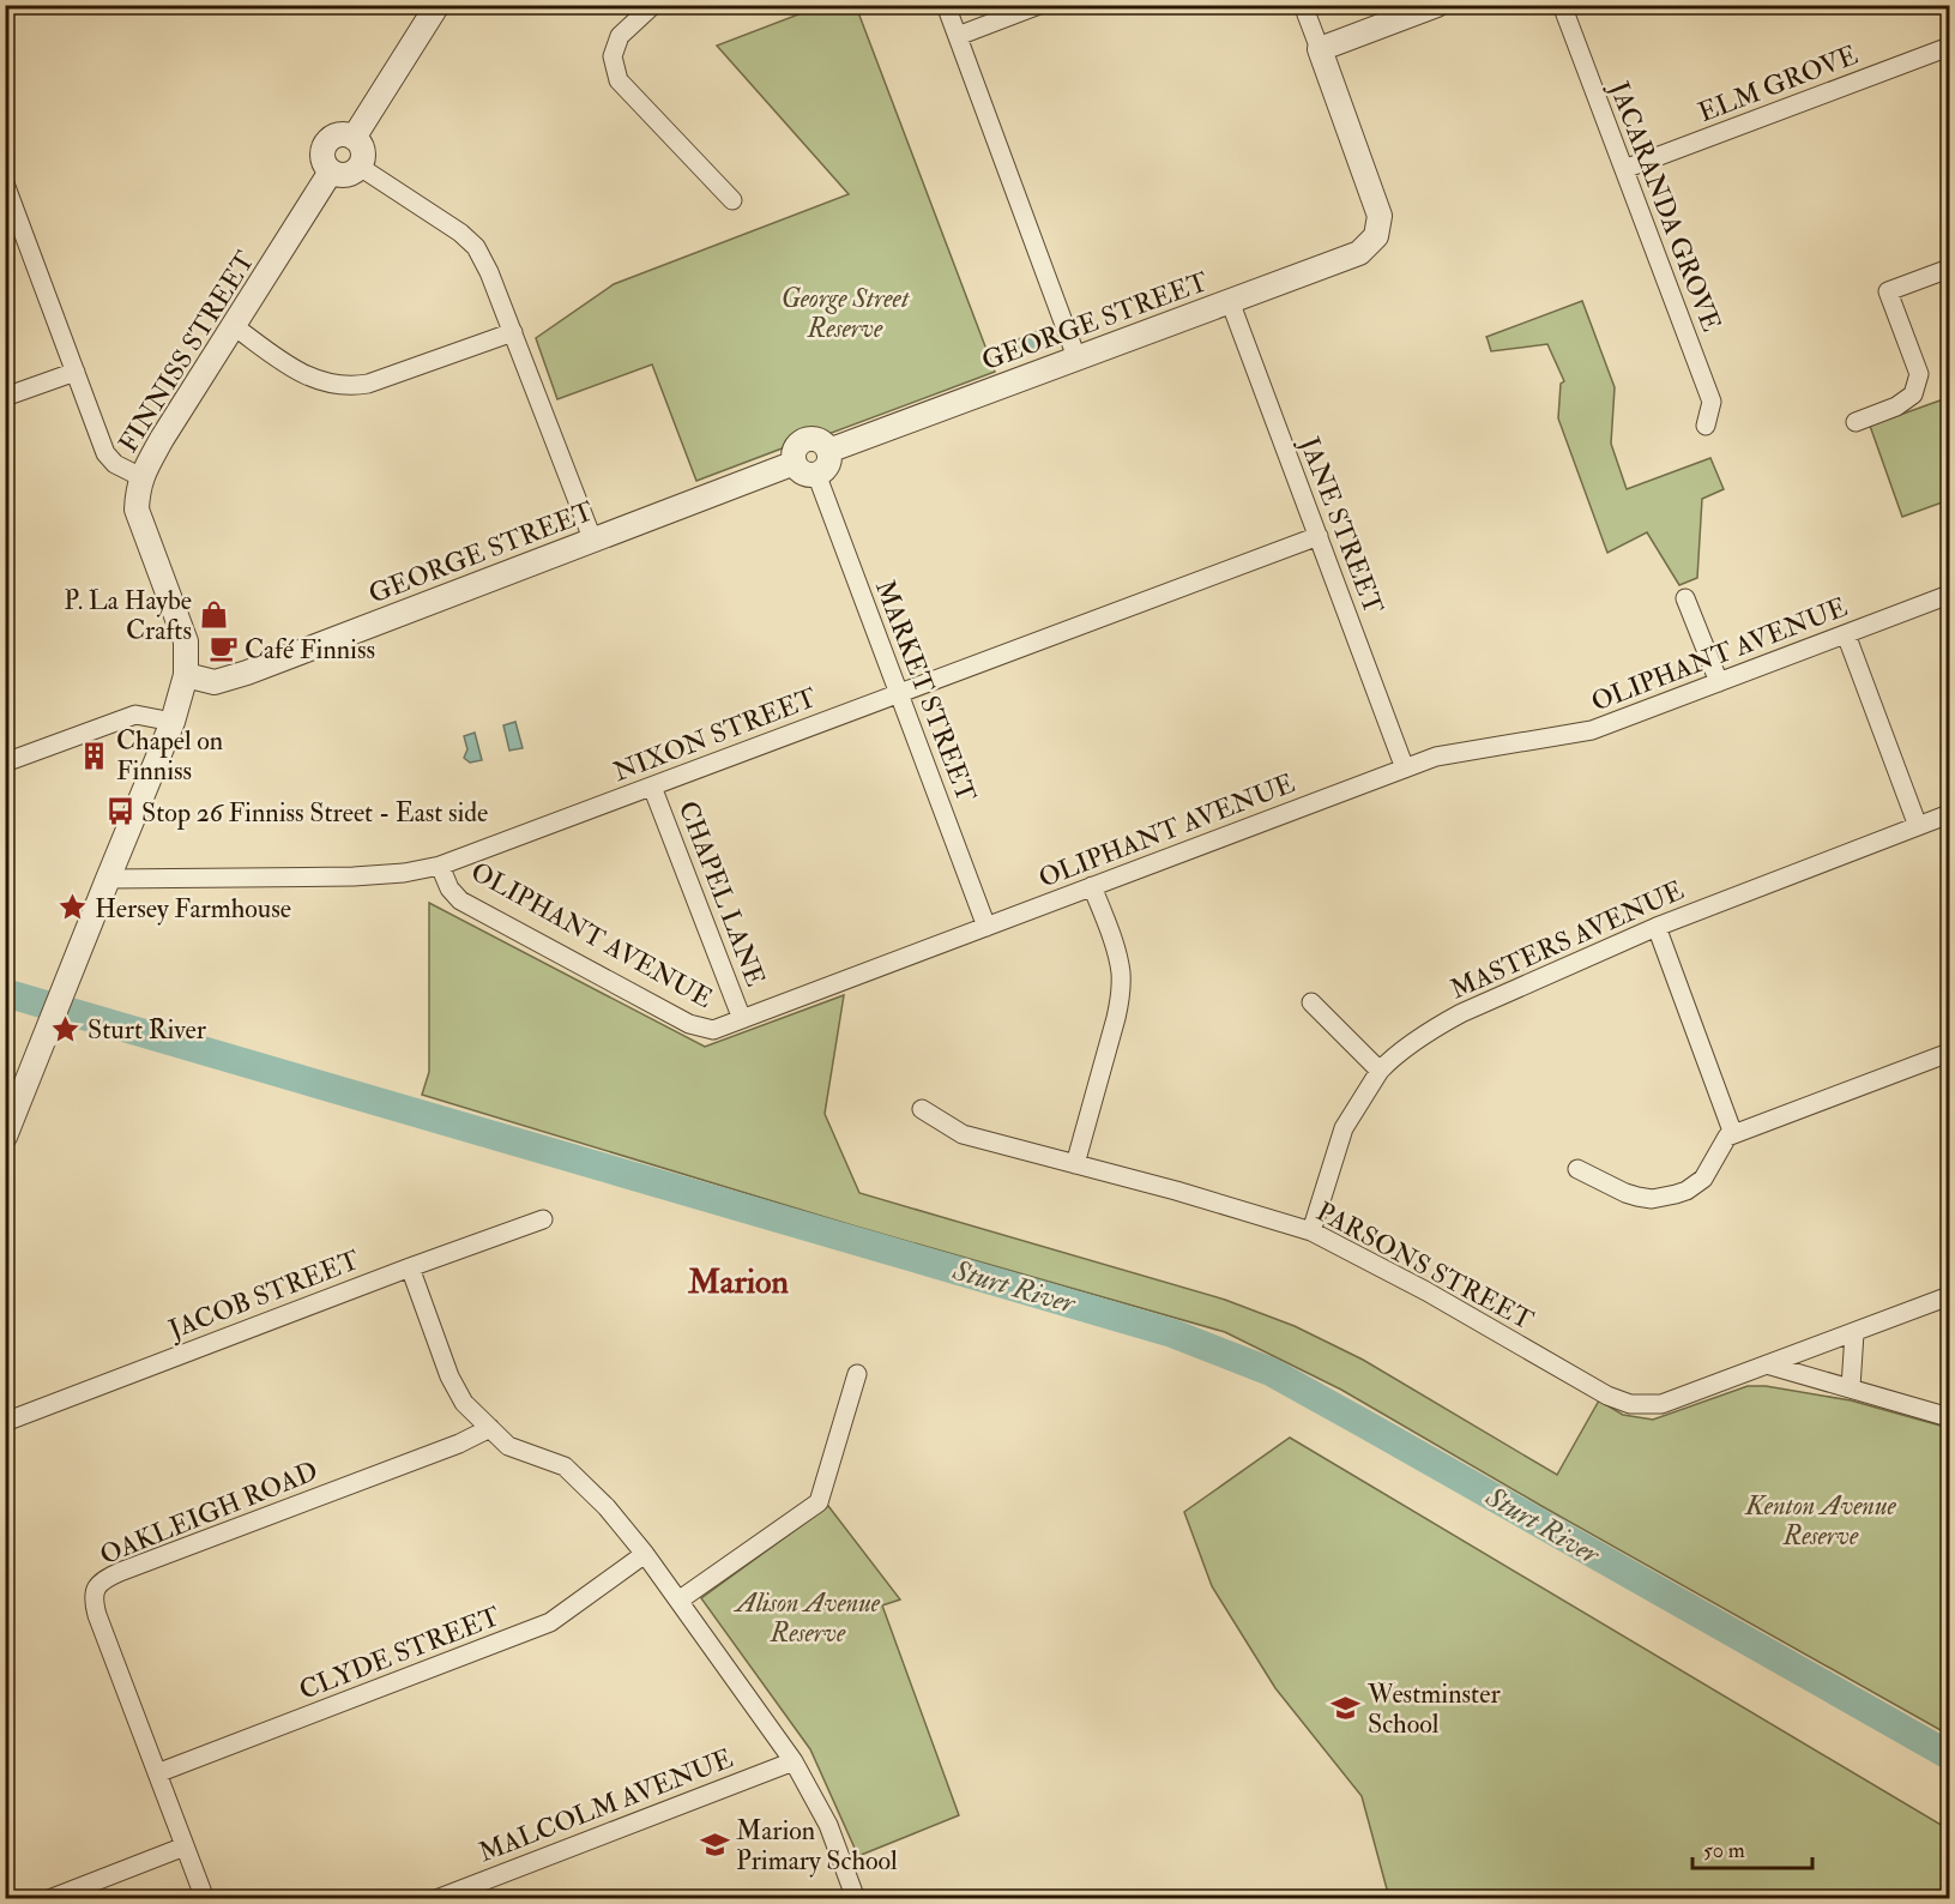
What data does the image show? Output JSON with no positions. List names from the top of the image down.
{
  "streets": {
    "street": [
      "ELM GROVE",
      "JACARANDA GROVE",
      "GEORGE STREET",
      "FINNISS STREET",
      "JANE STREET",
      "OLIPHANT AVENUE",
      "MARKET STREET",
      "NIXON STREET",
      "CHAPEL LANE",
      "MASTERS AVENUE",
      "PARSONS STREET",
      "JACOB STREET",
      "OAKLEIGH ROAD",
      "CLYDE STREET",
      "MALCOLM AVENUE"
    ]
  },
  "crossings": [
    ["ELM GROVE", "JACARANDA GROVE"],
    ["GEORGE STREET", "FINNISS STREET"],
    ["GEORGE STREET", "JANE STREET"],
    ["GEORGE STREET", "MARKET STREET"],
    ["FINNISS STREET", "NIXON STREET"],
    ["JANE STREET", "OLIPHANT AVENUE"],
    ["JANE STREET", "NIXON STREET"],
    ["OLIPHANT AVENUE", "MARKET STREET"],
    ["OLIPHANT AVENUE", "NIXON STREET"],
    ["OLIPHANT AVENUE", "CHAPEL LANE"],
    ["MARKET STREET", "NIXON STREET"],
    ["NIXON STREET", "CHAPEL LANE"],
    ["MASTERS AVENUE", "PARSONS STREET"],
    ["OAKLEIGH ROAD", "CLYDE STREET"]
  ],
  "districts": ["Marion"],
  "water": ["Sturt River"],
  "parks": ["George Street Reserve", "Kenton Avenue Reserve", "Alison Avenue Reserve"],
  "places": {
    "shop": ["P. La Haybe Crafts"],
    "cafe": ["Café Finniss"],
    "building": ["Chapel on Finniss"],
    "bus stop": ["Stop 26 Finniss Street - East side"],
    "place": ["Hersey Farmhouse", "Sturt River"],
    "school or university": ["Westminster School", "Marion Primary School"]
  },
  "scale_bar": "50 m"
}
